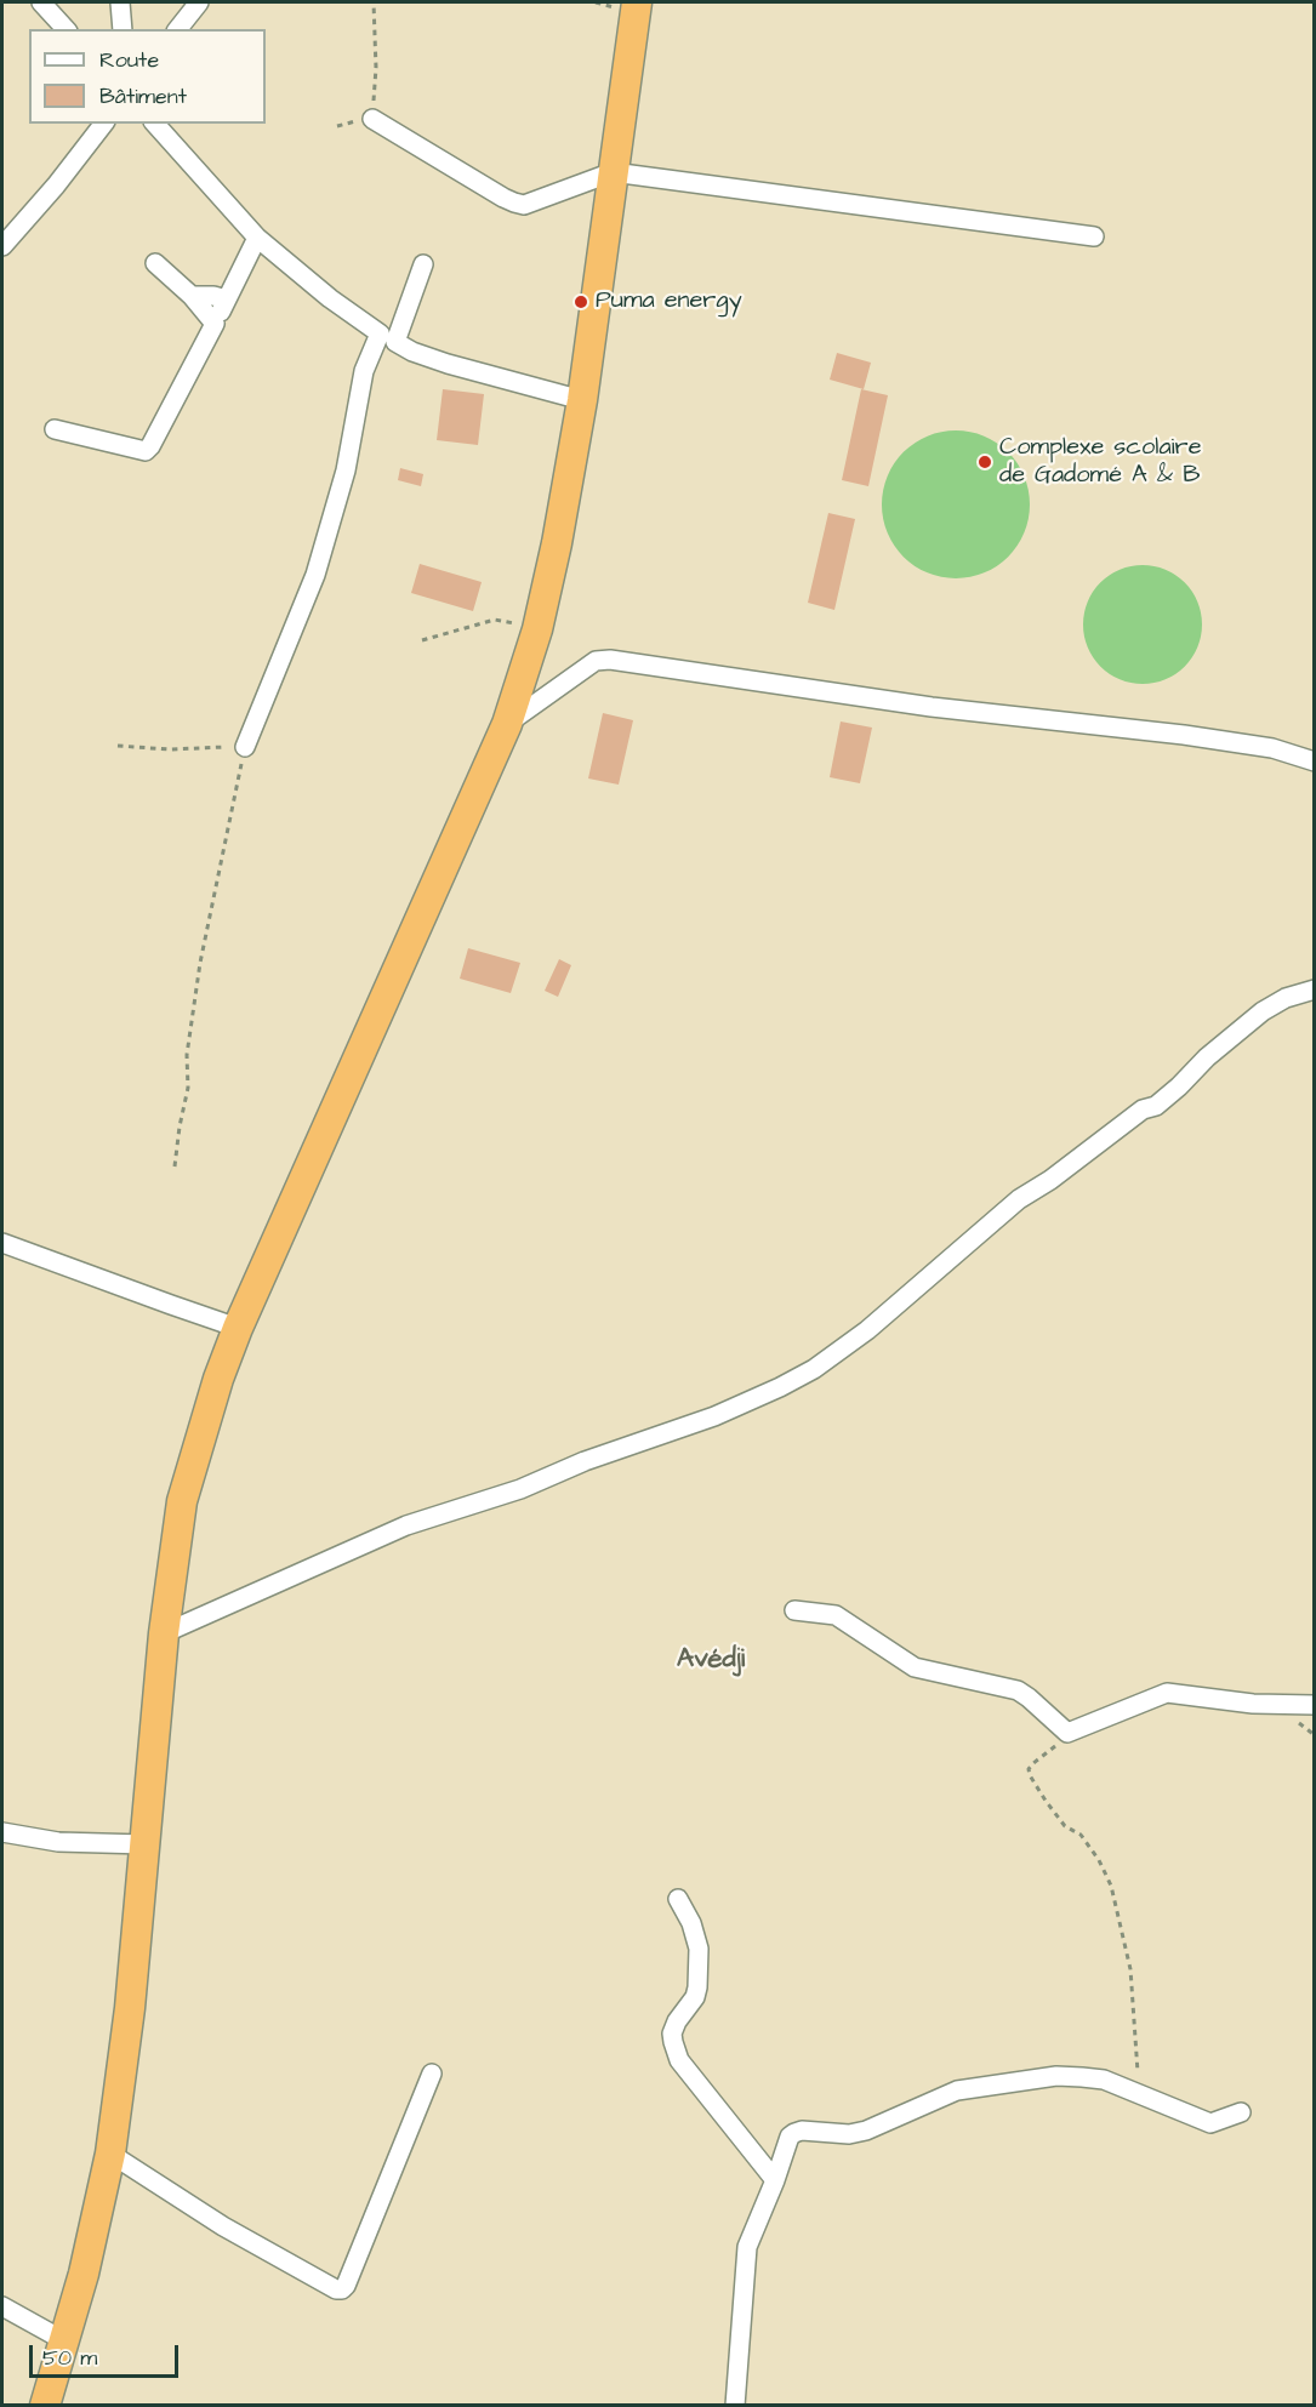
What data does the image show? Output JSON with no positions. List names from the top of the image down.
{
  "districts": ["Avédji"],
  "places": ["Puma energy", "Complexe scolaire de Gadomé A & B"],
  "legend": ["Route", "Bâtiment"],
  "scale_bar": "50 m"
}
